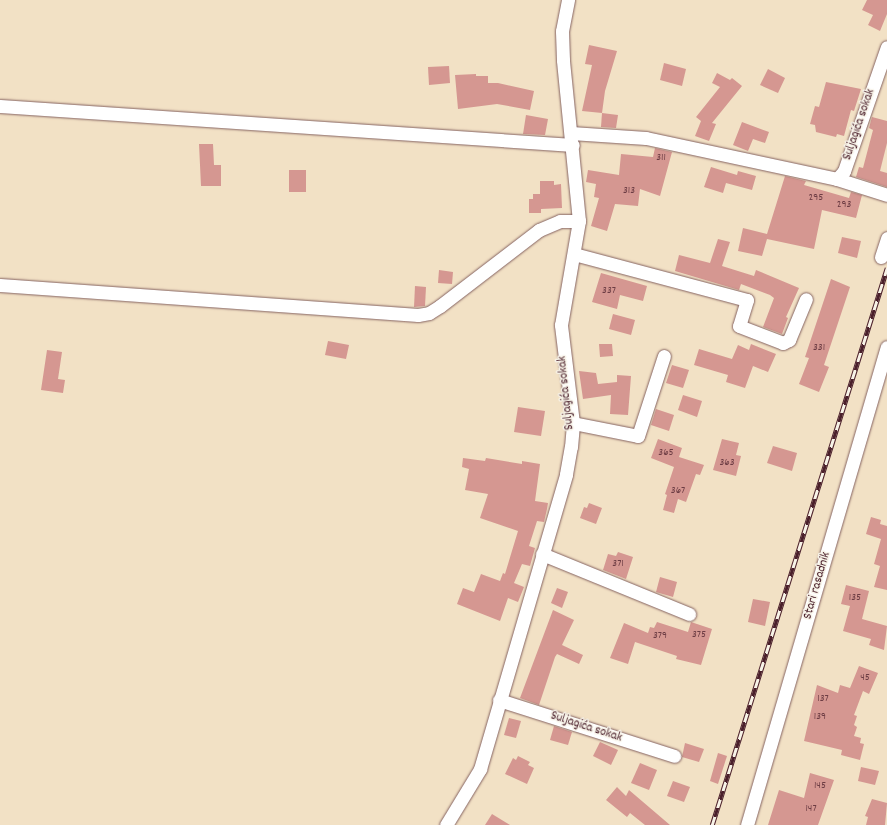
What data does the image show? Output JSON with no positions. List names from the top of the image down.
{
  "streets": {
    "street": ["Suljagića sokak", "Stari rasadnik"]
  },
  "house_numbers": [
    "311",
    "313",
    "295",
    "293",
    "337",
    "331",
    "365",
    "363",
    "367",
    "371",
    "135",
    "375",
    "379",
    "45",
    "137",
    "139",
    "145",
    "147"
  ]
}
